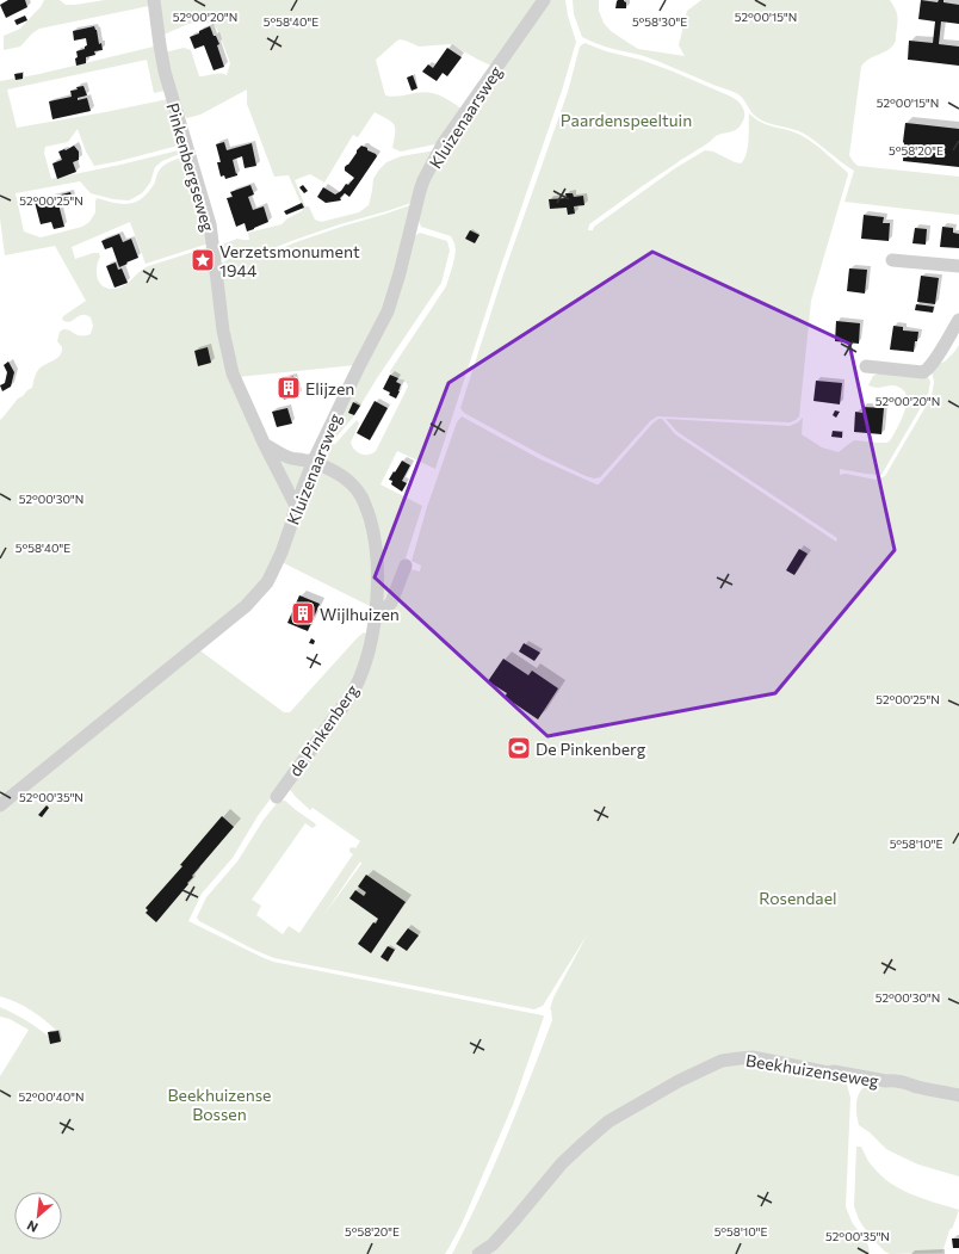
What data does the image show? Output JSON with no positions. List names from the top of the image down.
{
  "streets": {
    "street": [
      "Kluizenaarsweg",
      "Pinkenbergseweg",
      "de Pinkenberg",
      "Beekhuizenseweg"
    ]
  },
  "crossings": [
    ["Kluizenaarsweg", "Pinkenbergseweg"],
    ["Kluizenaarsweg", "de Pinkenberg"]
  ],
  "parks": ["Paardenspeeltuin", "Rosendael", "Beekhuizense Bossen"],
  "places": {
    "place": ["Verzetsmonument 1944"],
    "building": ["Elijzen", "Wijlhuizen"],
    "sports": ["De Pinkenberg"]
  },
  "north": "bottom left",
  "coordinates": [
    "52°00'20\"N",
    "52°00'15\"N",
    "5°58'40\"E",
    "5°58'30\"E",
    "5°58'20\"E",
    "52°00'25\"N",
    "52°00'30\"N",
    "52°00'35\"N",
    "5°58'10\"E",
    "52°00'40\"N"
  ]
}
